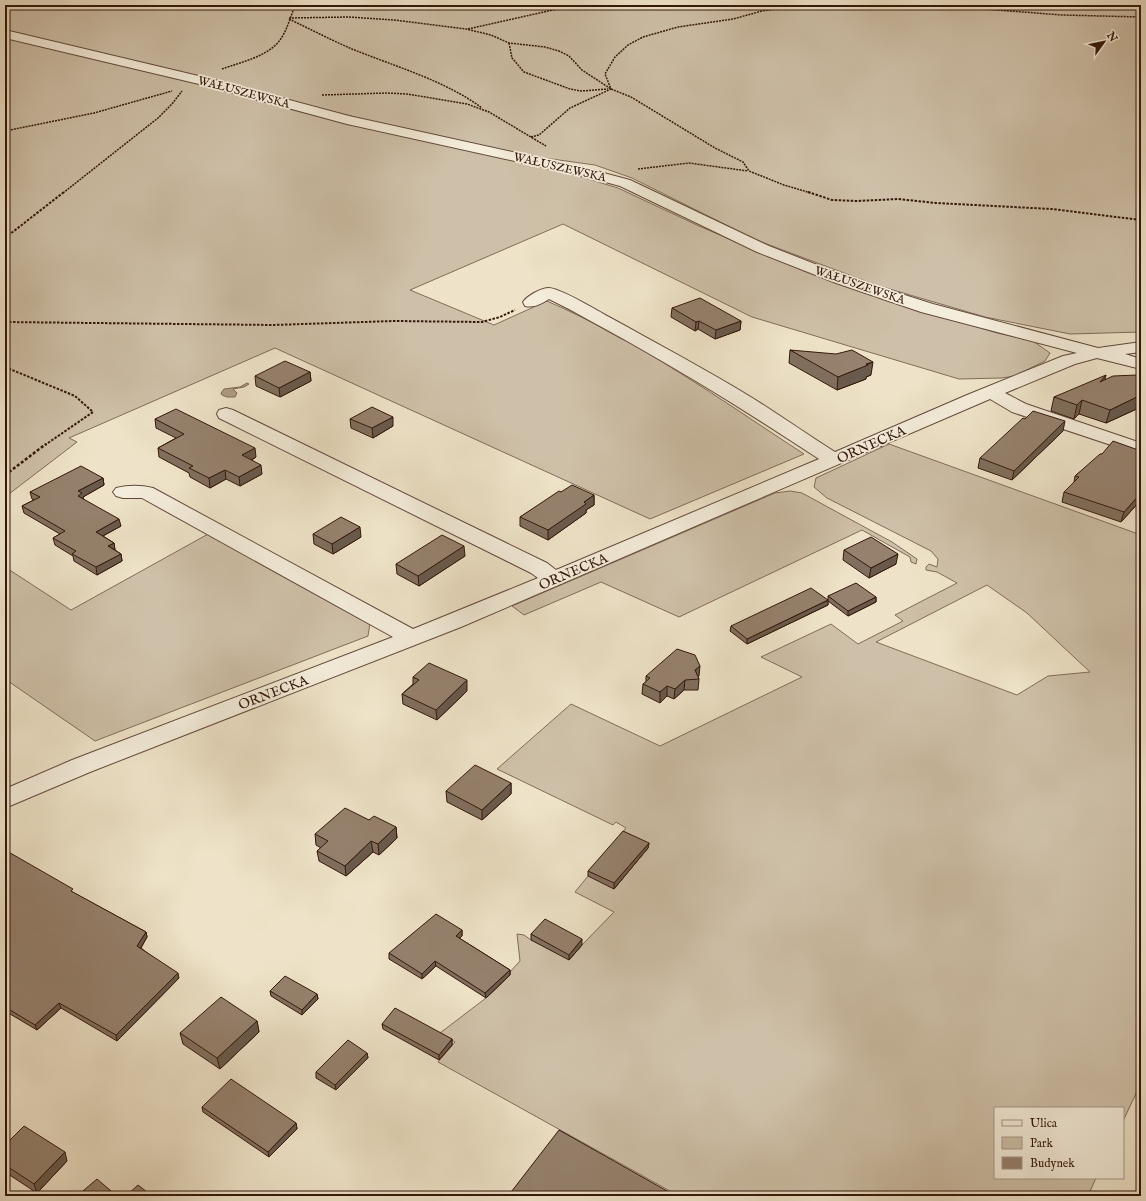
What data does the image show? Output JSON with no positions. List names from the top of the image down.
{
  "streets": {
    "street": ["WAŁUSZEWSKA", "ORNECKA"]
  },
  "crossings": [
    ["WAŁUSZEWSKA", "ORNECKA"]
  ],
  "legend": ["Ulica", "Park", "Budynek"],
  "north": "top right"
}
